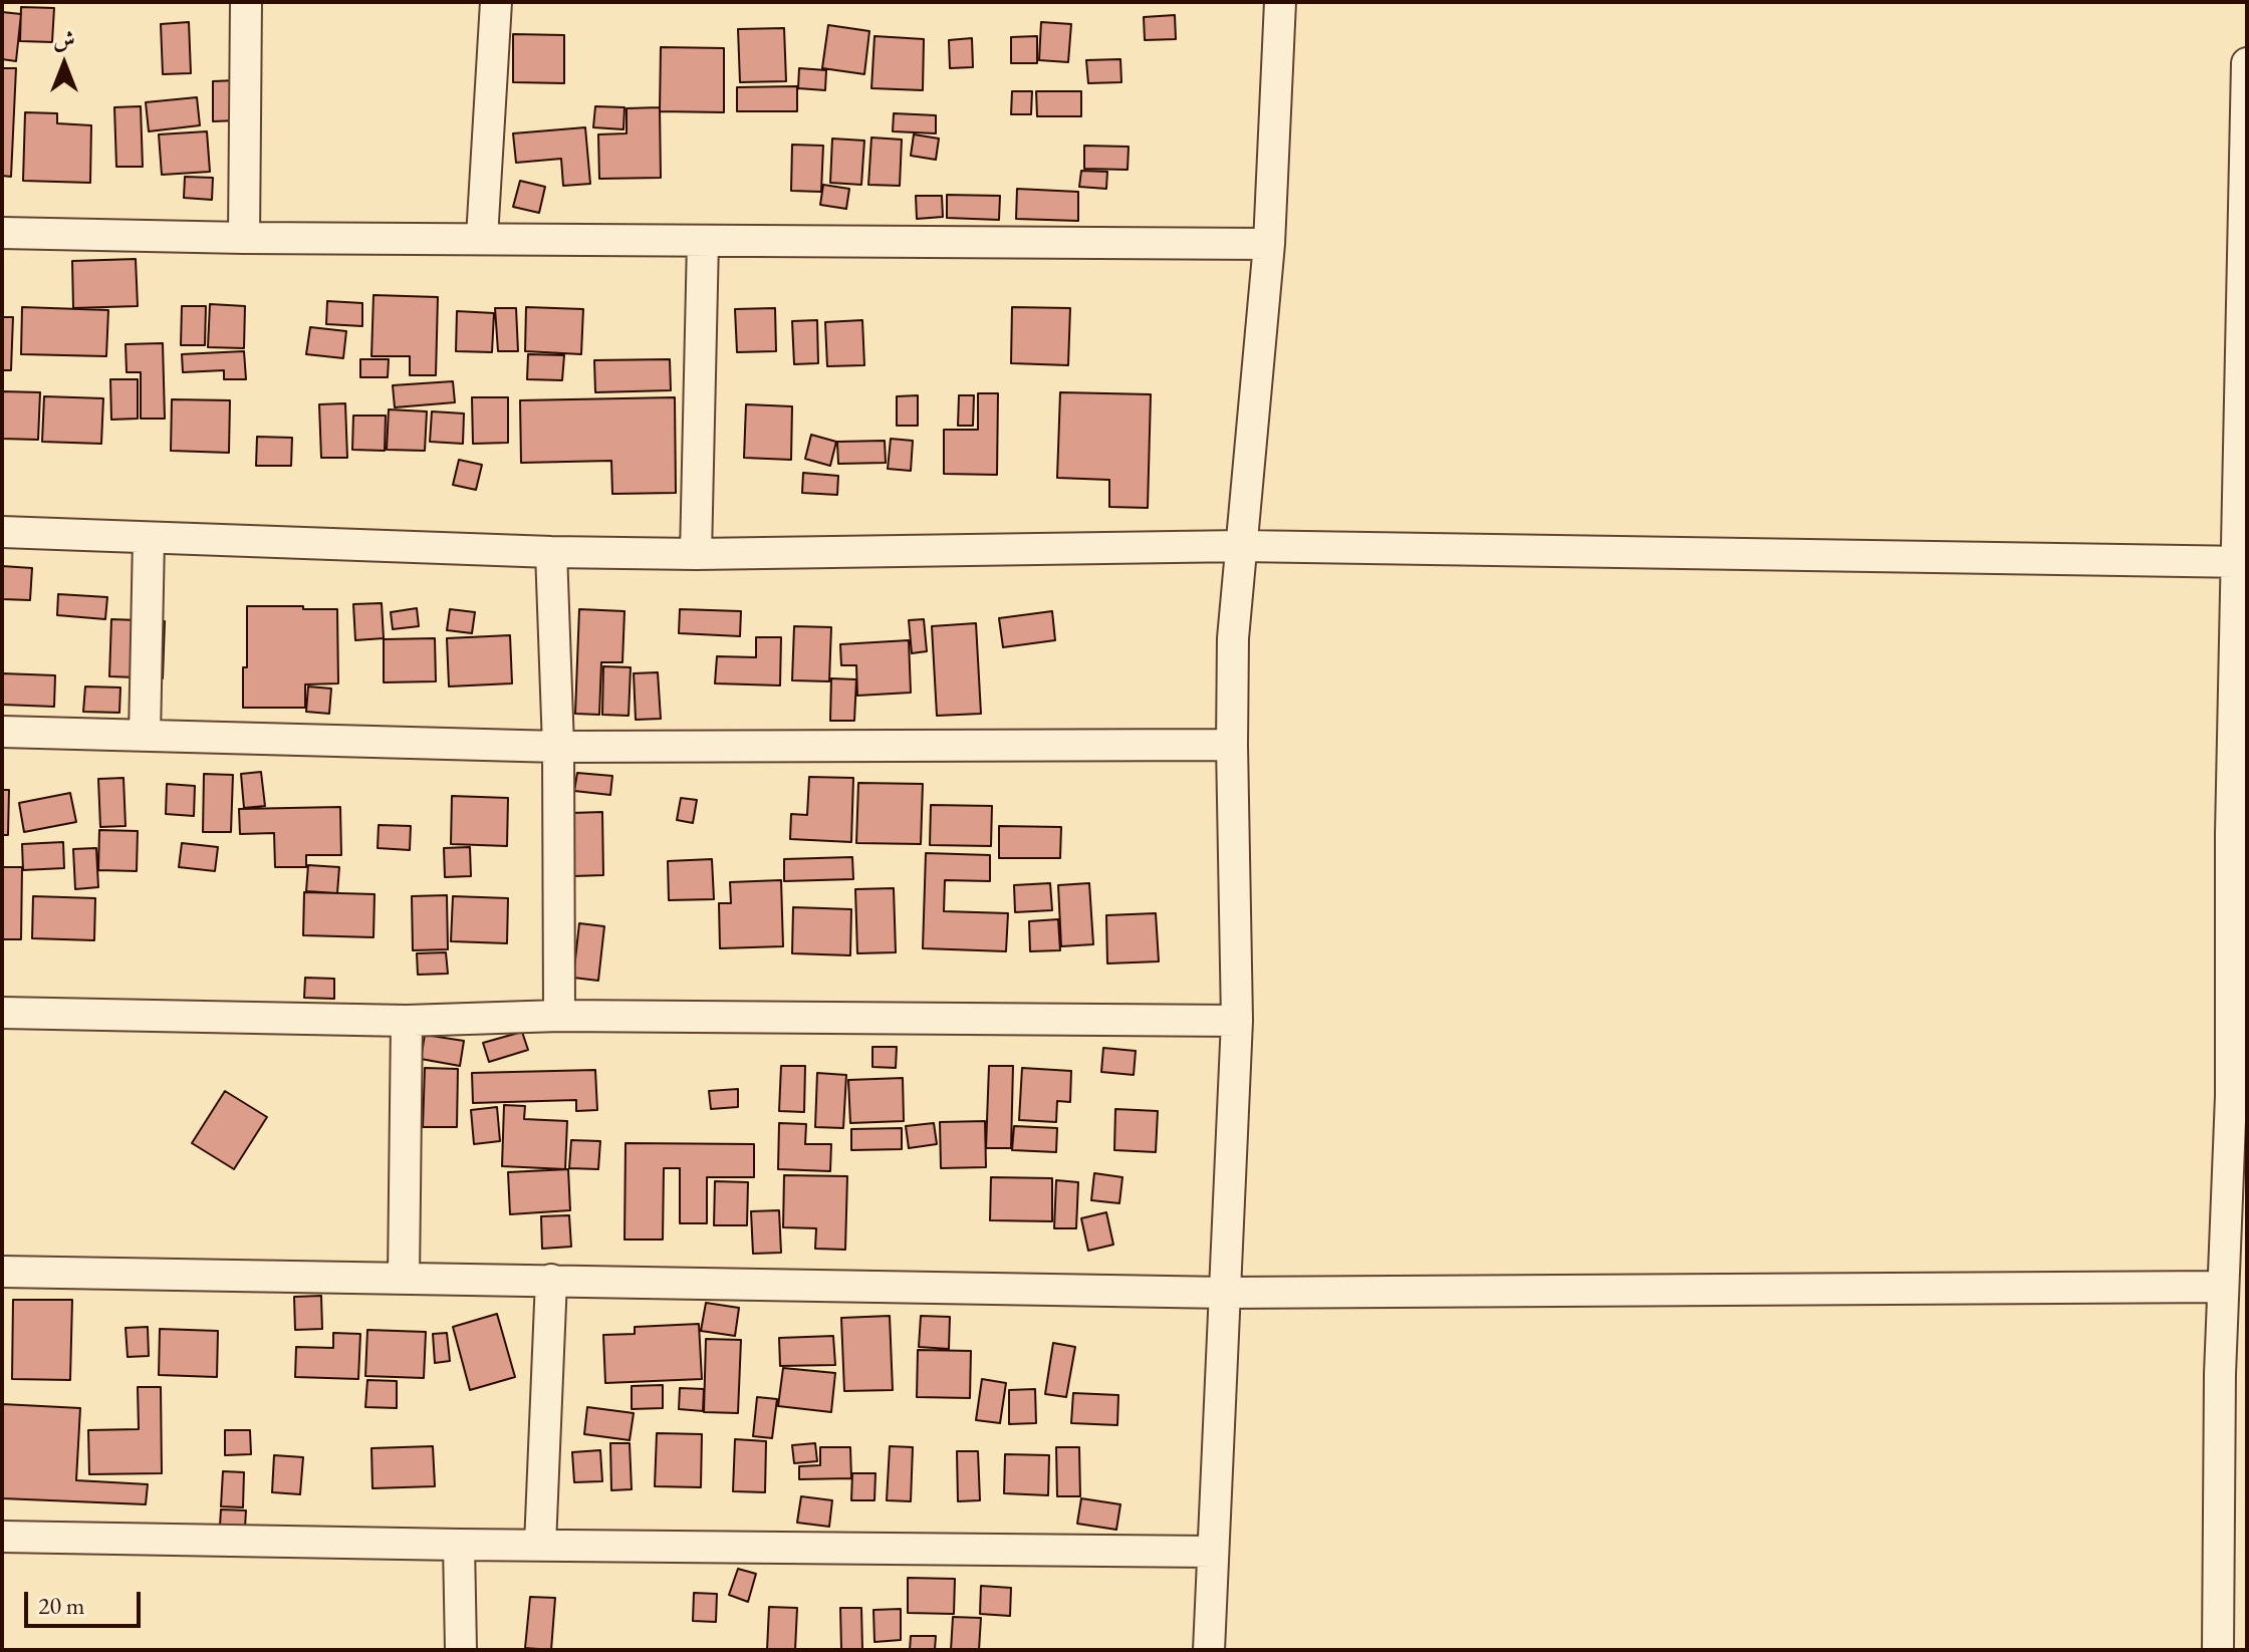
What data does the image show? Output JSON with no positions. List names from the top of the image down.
{
  "scale_bar": "20 m",
  "north": "top"
}
